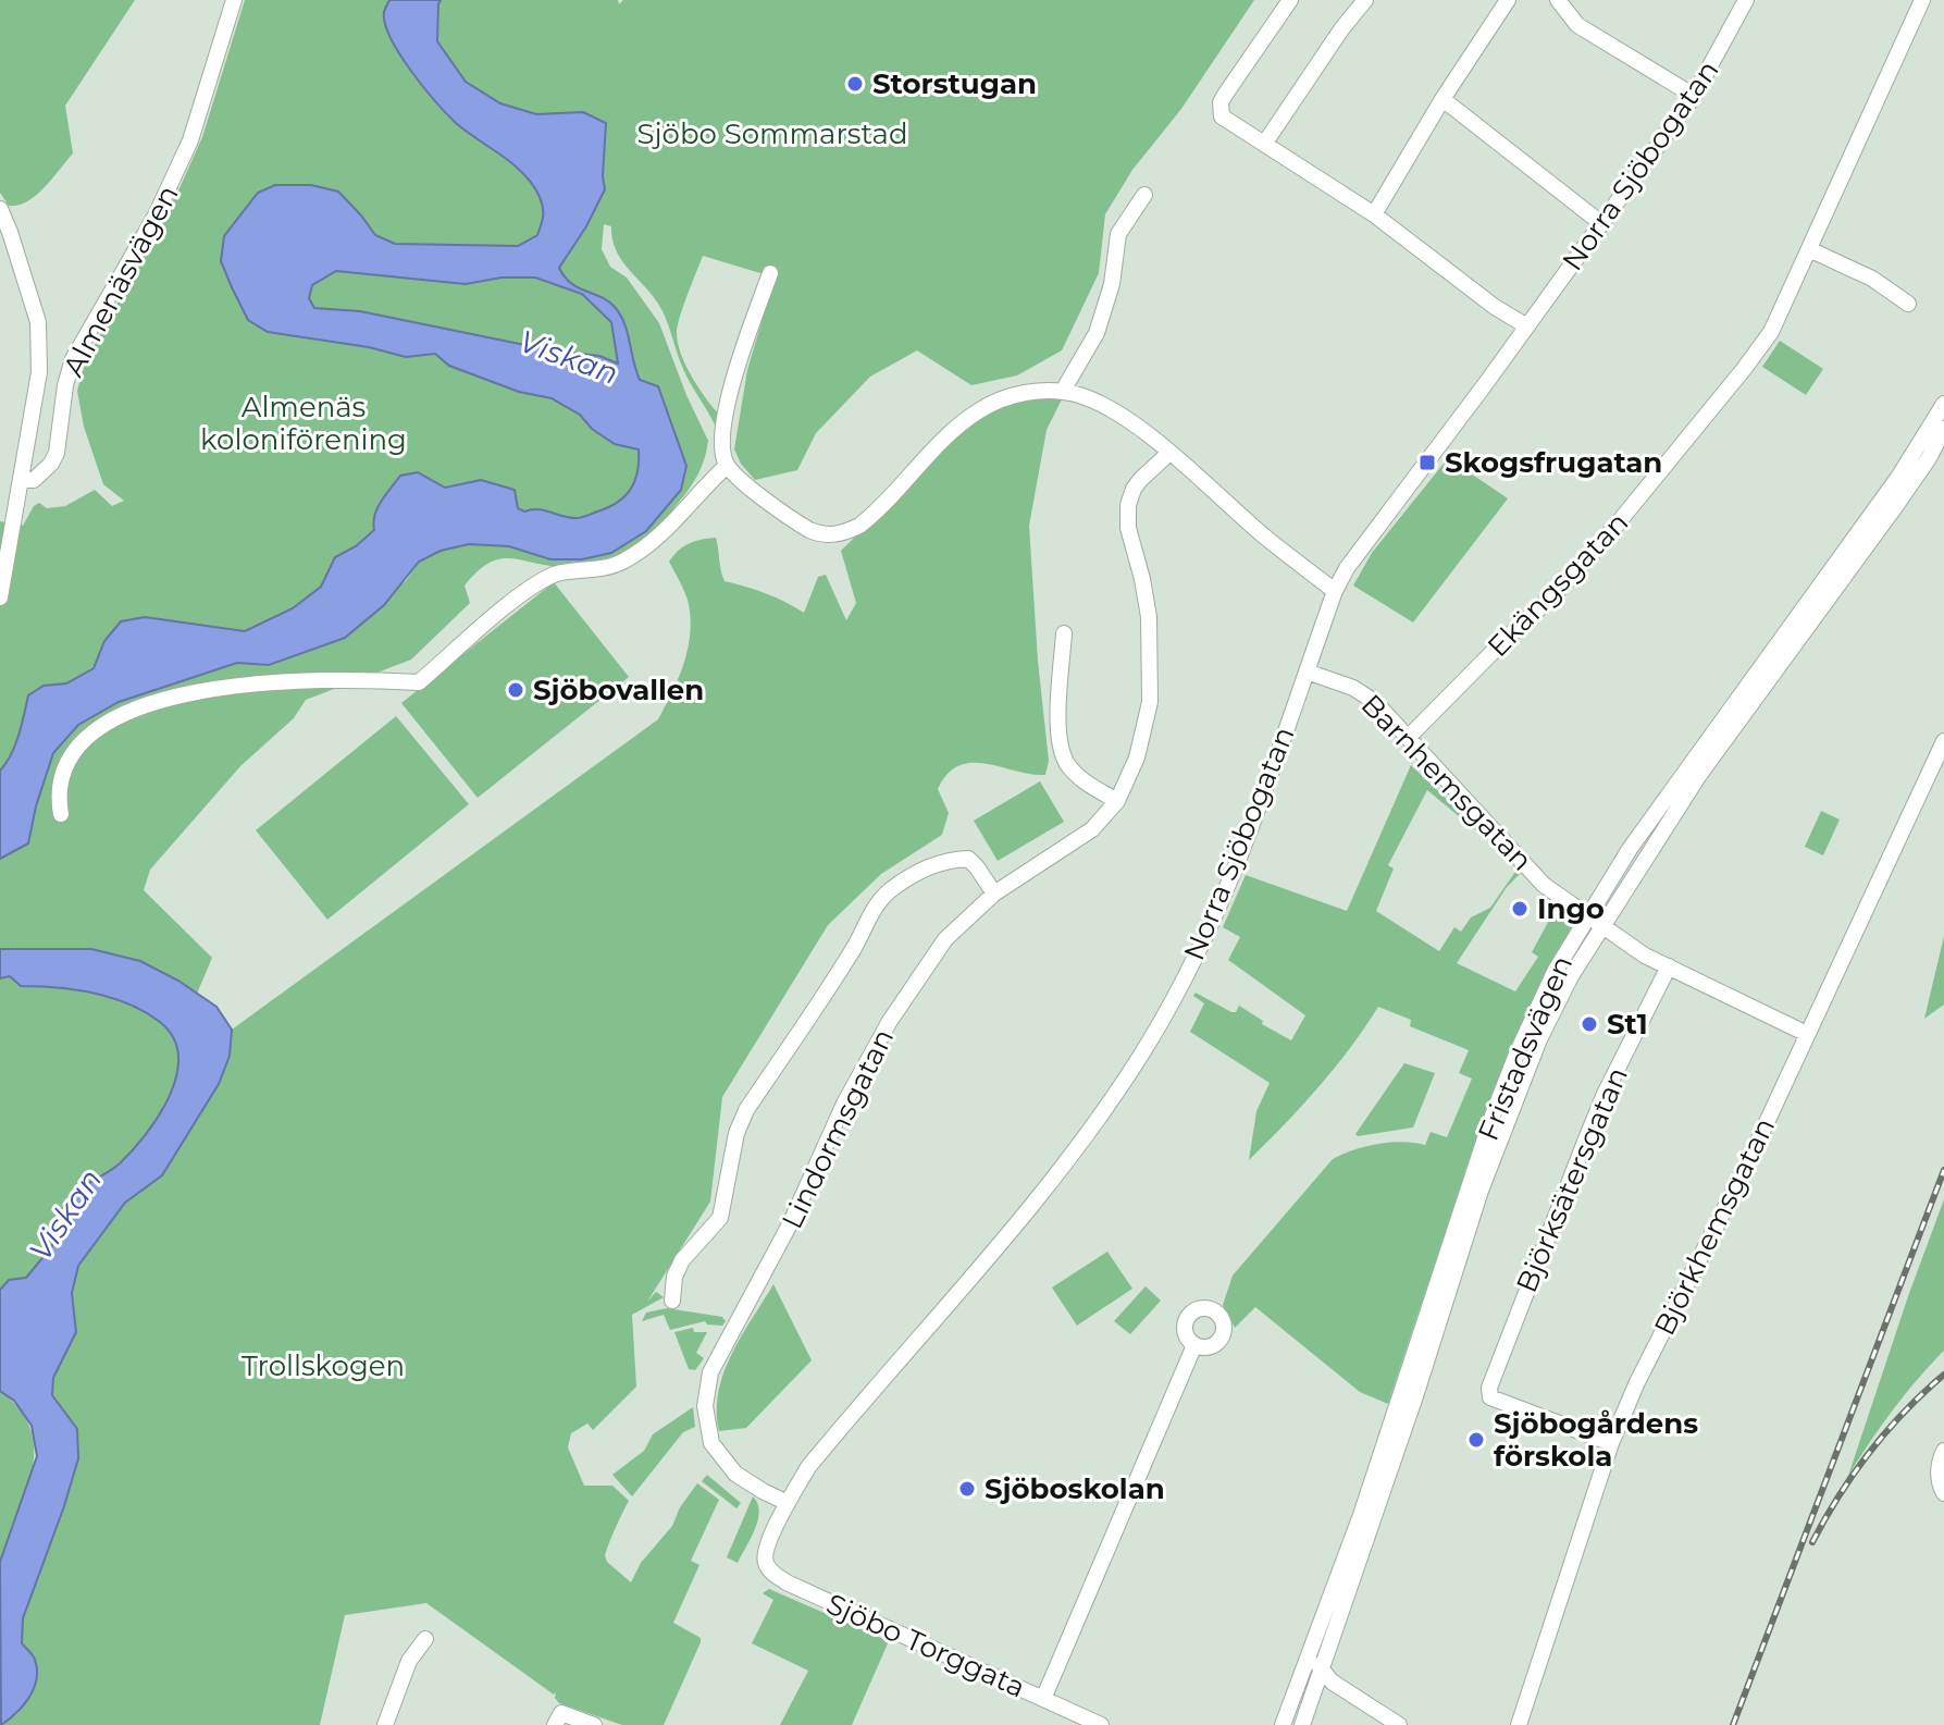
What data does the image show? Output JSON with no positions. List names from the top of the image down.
{
  "streets": {
    "street": [
      "Norra Sjöbogatan",
      "Almenäsvägen",
      "Ekängsgatan",
      "Barnhemsgatan",
      "Fristadsvägen",
      "Lindormsgatan",
      "Björksätersgatan",
      "Björkhemsgatan",
      "Sjöbo Torggata"
    ]
  },
  "crossings": [
    ["Norra Sjöbogatan", "Barnhemsgatan"],
    ["Norra Sjöbogatan", "Lindormsgatan"],
    ["Norra Sjöbogatan", "Sjöbo Torggata"],
    ["Ekängsgatan", "Barnhemsgatan"],
    ["Barnhemsgatan", "Fristadsvägen"],
    ["Barnhemsgatan", "Björksätersgatan"],
    ["Barnhemsgatan", "Björkhemsgatan"],
    ["Björksätersgatan", "Björkhemsgatan"]
  ],
  "water": ["Viskan"],
  "parks": ["Sjöbo Sommarstad", "Almenäs koloniförening", "Trollskogen"],
  "places": {
    "other": [
      "Storstugan",
      "Sjöbovallen",
      "Ingo",
      "St1",
      "Sjöbogårdens förskola",
      "Sjöboskolan"
    ],
    "transit": ["Skogsfrugatan"]
  }
}
